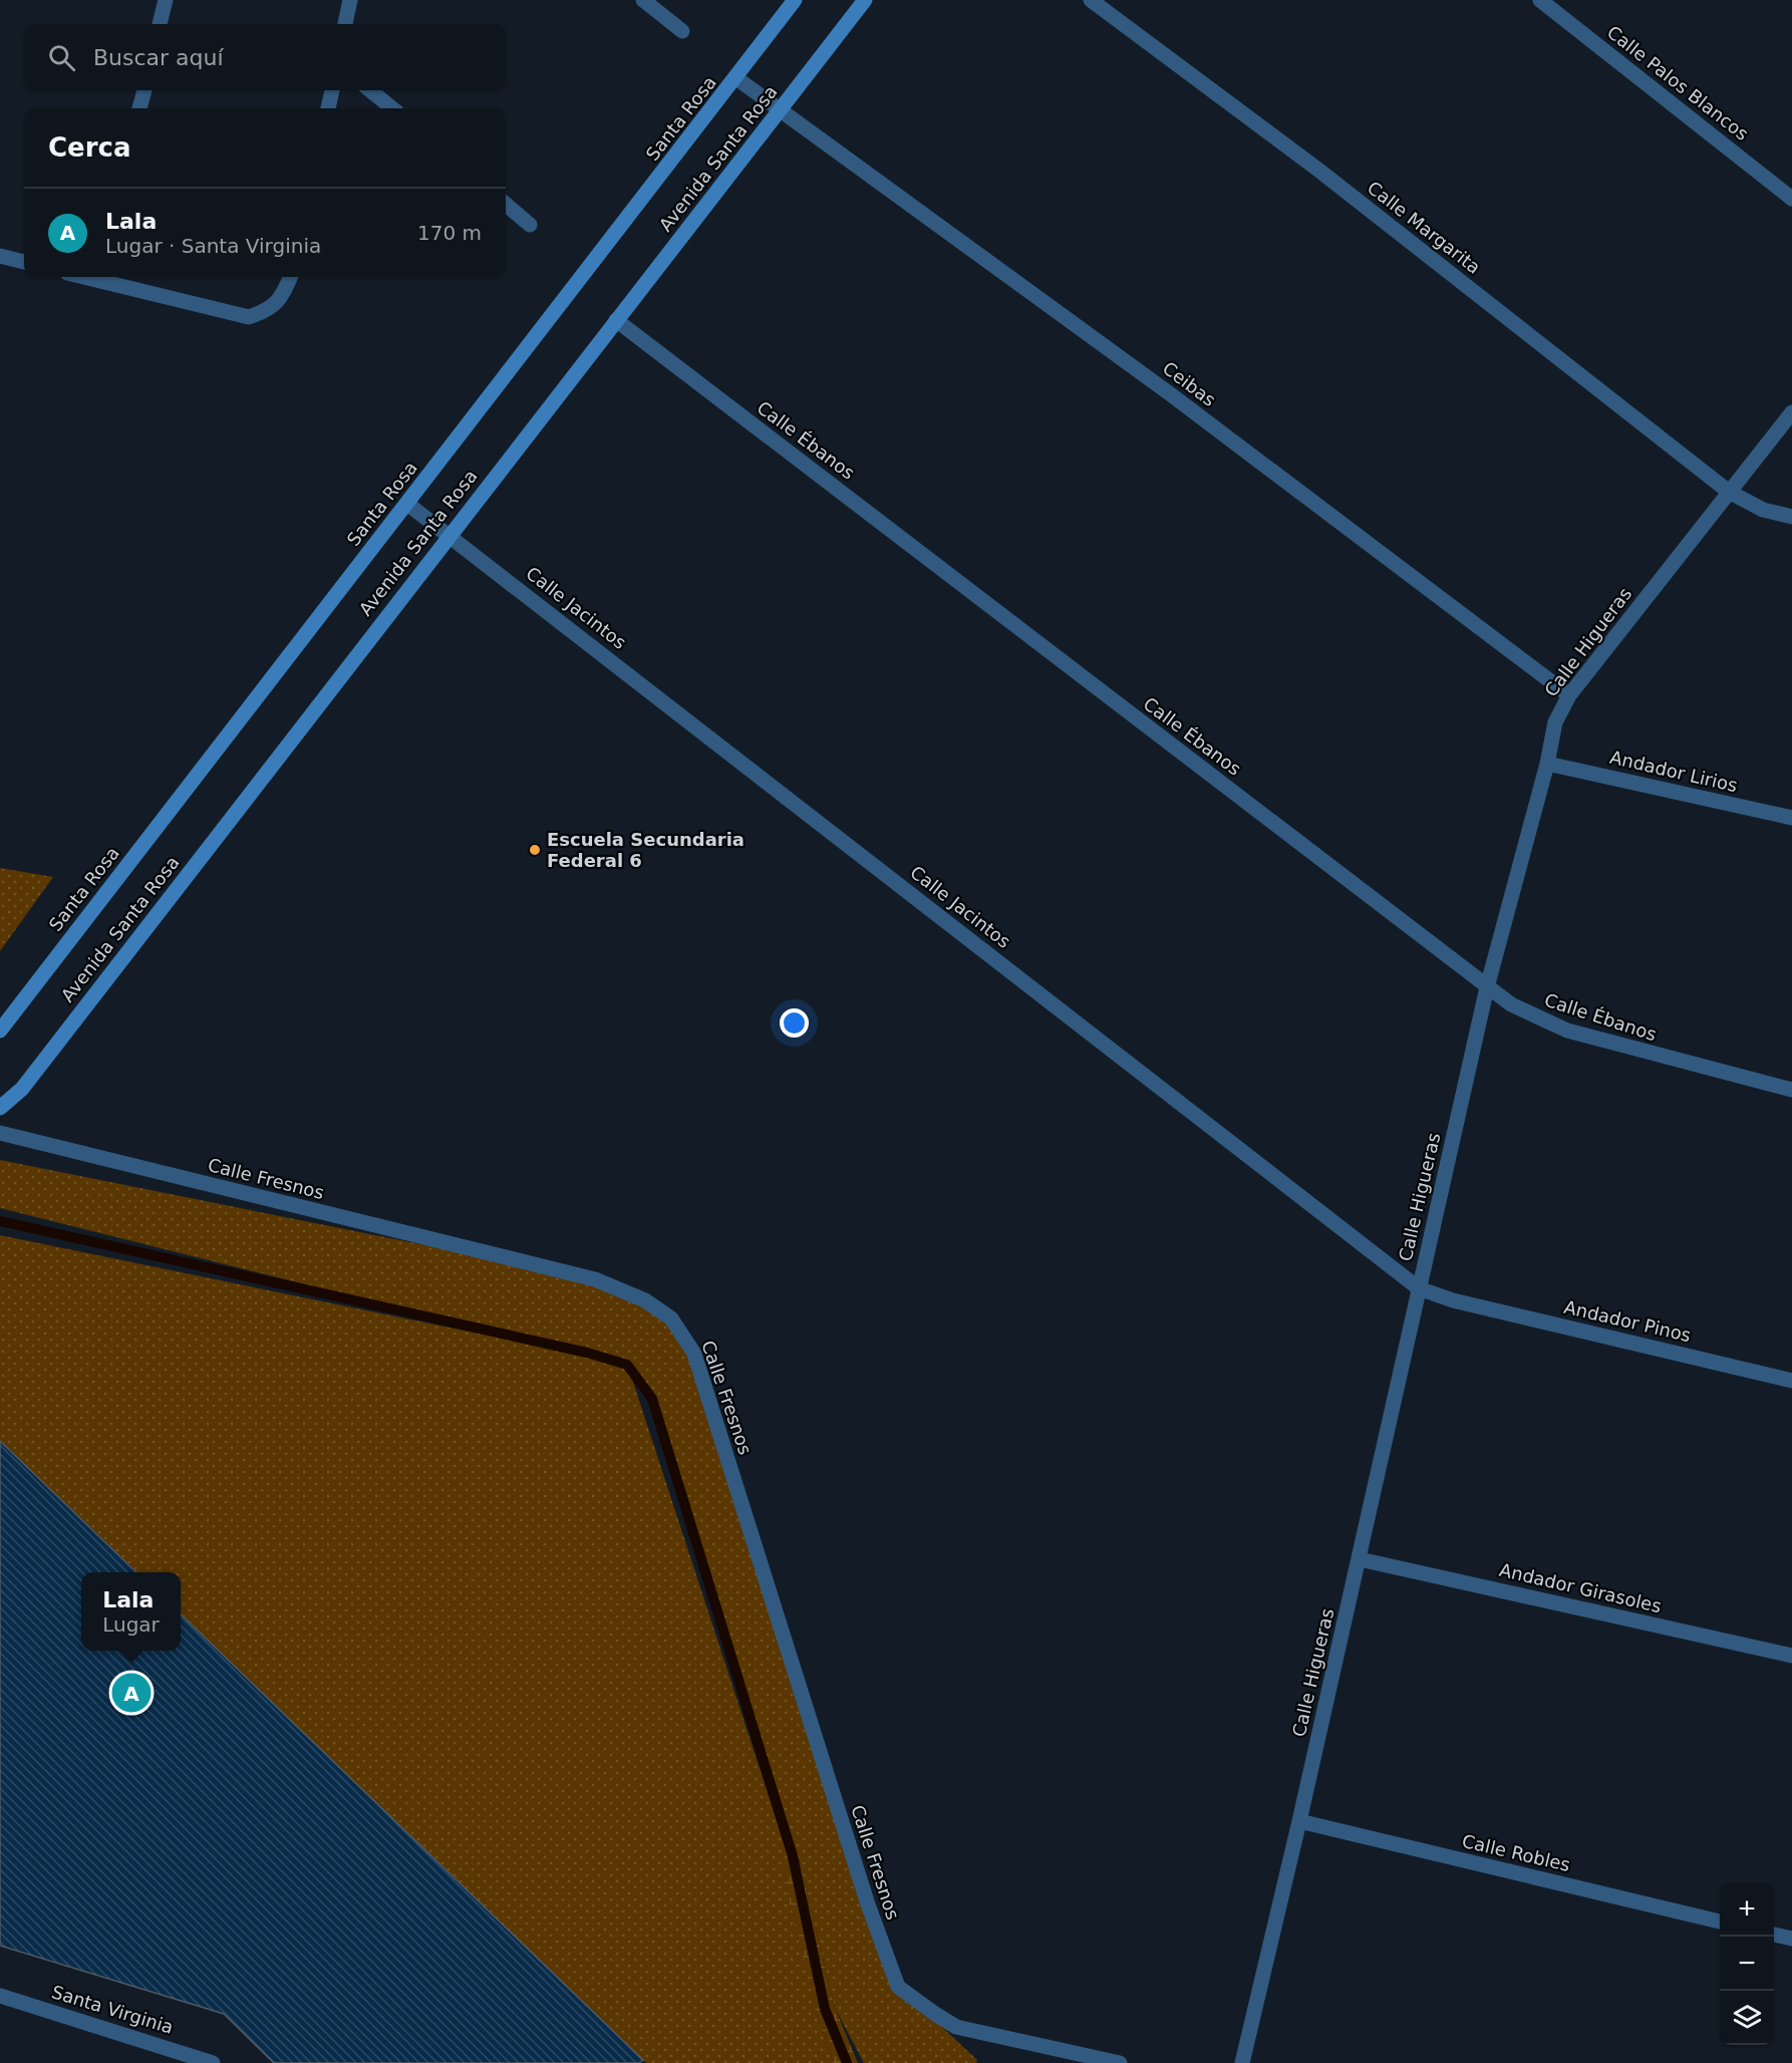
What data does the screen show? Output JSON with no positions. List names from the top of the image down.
{
  "streets": {
    "main road": ["Santa Rosa", "Avenida Santa Rosa"],
    "street": [
      "Calle Palos Blancos",
      "Calle Margarita",
      "Ceibas",
      "Calle Ébanos",
      "Calle Jacintos",
      "Calle Higueras",
      "Andador Lirios",
      "Calle Fresnos",
      "Andador Pinos",
      "Andador Girasoles",
      "Calle Robles",
      "Santa Virginia"
    ]
  },
  "crossings": [
    ["Santa Rosa", "Ceibas"],
    ["Santa Rosa", "Calle Jacintos"],
    ["Avenida Santa Rosa", "Ceibas"],
    ["Avenida Santa Rosa", "Calle Ébanos"],
    ["Avenida Santa Rosa", "Calle Jacintos"],
    ["Calle Margarita", "Calle Higueras"],
    ["Ceibas", "Calle Higueras"],
    ["Calle Ébanos", "Calle Higueras"],
    ["Calle Jacintos", "Calle Higueras"],
    ["Calle Jacintos", "Andador Pinos"],
    ["Calle Higueras", "Andador Lirios"],
    ["Calle Higueras", "Andador Girasoles"],
    ["Calle Higueras", "Calle Robles"]
  ],
  "places": ["Escuela Secundaria Federal 6"],
  "page": {
    "search": "Buscar aquí",
    "heading": "Cerca",
    "list": [
      {
        "mark": "A",
        "name": "Lala",
        "note": "Lugar · Santa Virginia",
        "value": "170 m"
      }
    ],
    "popup": ["Lala", "Lugar"],
    "pins": "A",
    "map_buttons": ["+", "−"]
  }
}
